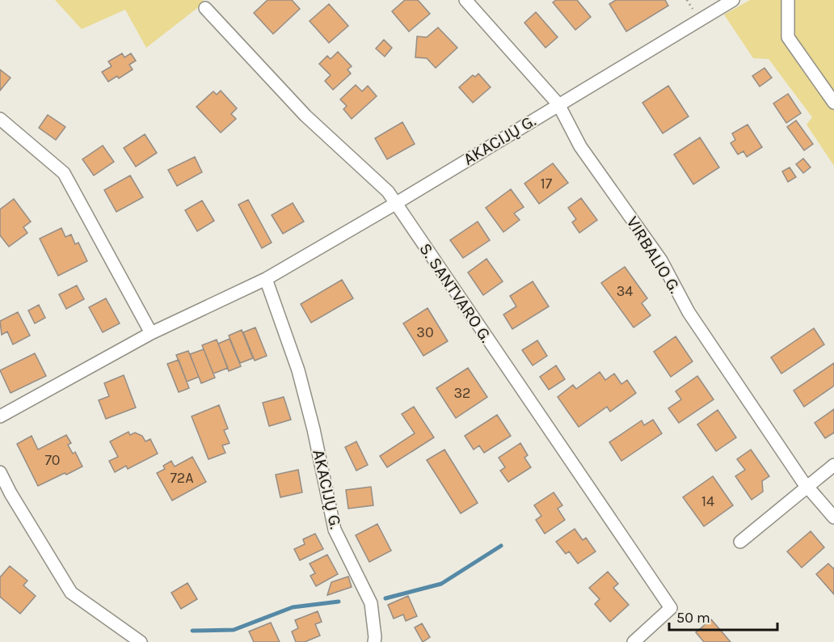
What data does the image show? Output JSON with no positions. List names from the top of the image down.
{
  "streets": {
    "street": ["AKACIJŲ G.", "VIRBALIO G.", "S. SANTVARO G."]
  },
  "crossings": [
    ["AKACIJŲ G.", "VIRBALIO G."],
    ["AKACIJŲ G.", "S. SANTVARO G."]
  ],
  "house_numbers": [
    "17",
    "34",
    "30",
    "32",
    "70",
    "72A",
    "14"
  ],
  "scale_bar": "50 m"
}
